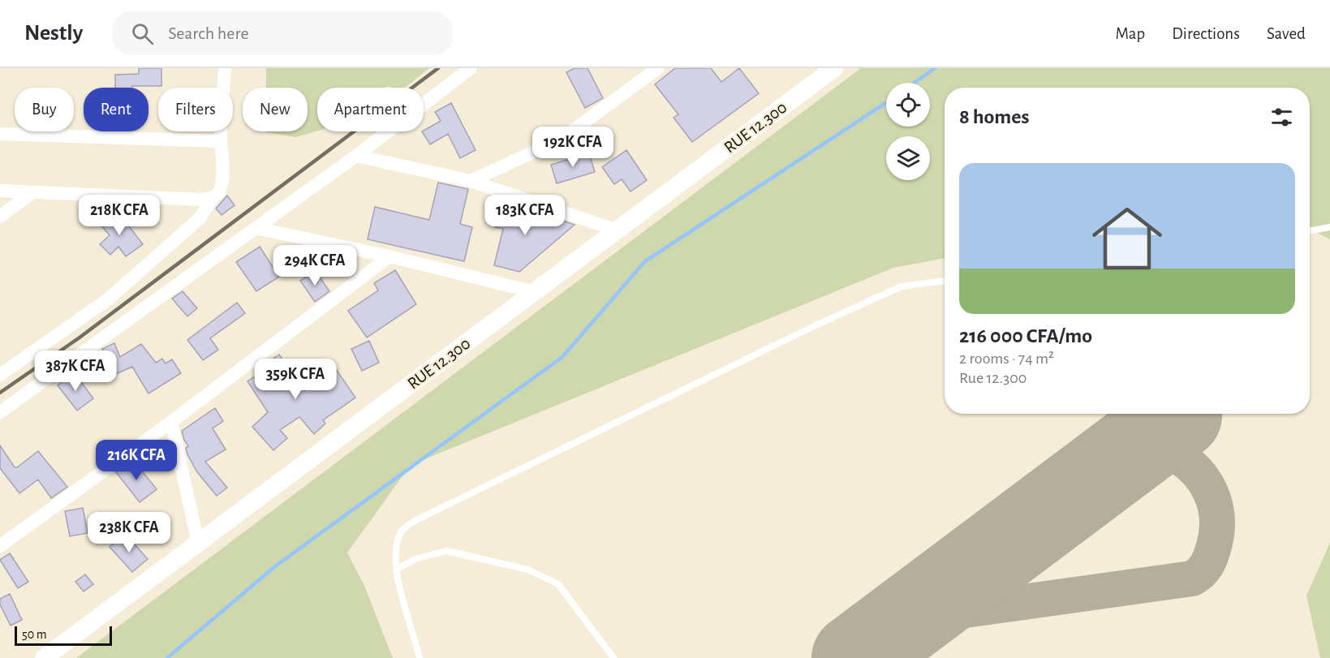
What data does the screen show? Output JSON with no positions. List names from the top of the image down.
{
  "streets": {
    "street": ["RUE 12.300"]
  },
  "scale_bar": "50 m",
  "page": {
    "header": "Nestly",
    "search": "Search here",
    "nav": ["Map", "Directions", "Saved"],
    "chip": [
      "Buy",
      "Rent",
      "Filters",
      "New",
      "Apartment"
    ],
    "heading": "8 homes",
    "price": [
      "192K CFA",
      "218K CFA",
      "183K CFA",
      "294K CFA",
      "387K CFA",
      "359K CFA",
      "216K CFA",
      "238K CFA"
    ],
    "list": [
      {
        "name": "216 000 CFA/mo",
        "note": "2 rooms · 74 m² · Rue 12.300"
      }
    ],
    "scale": "50 m"
  }
}
